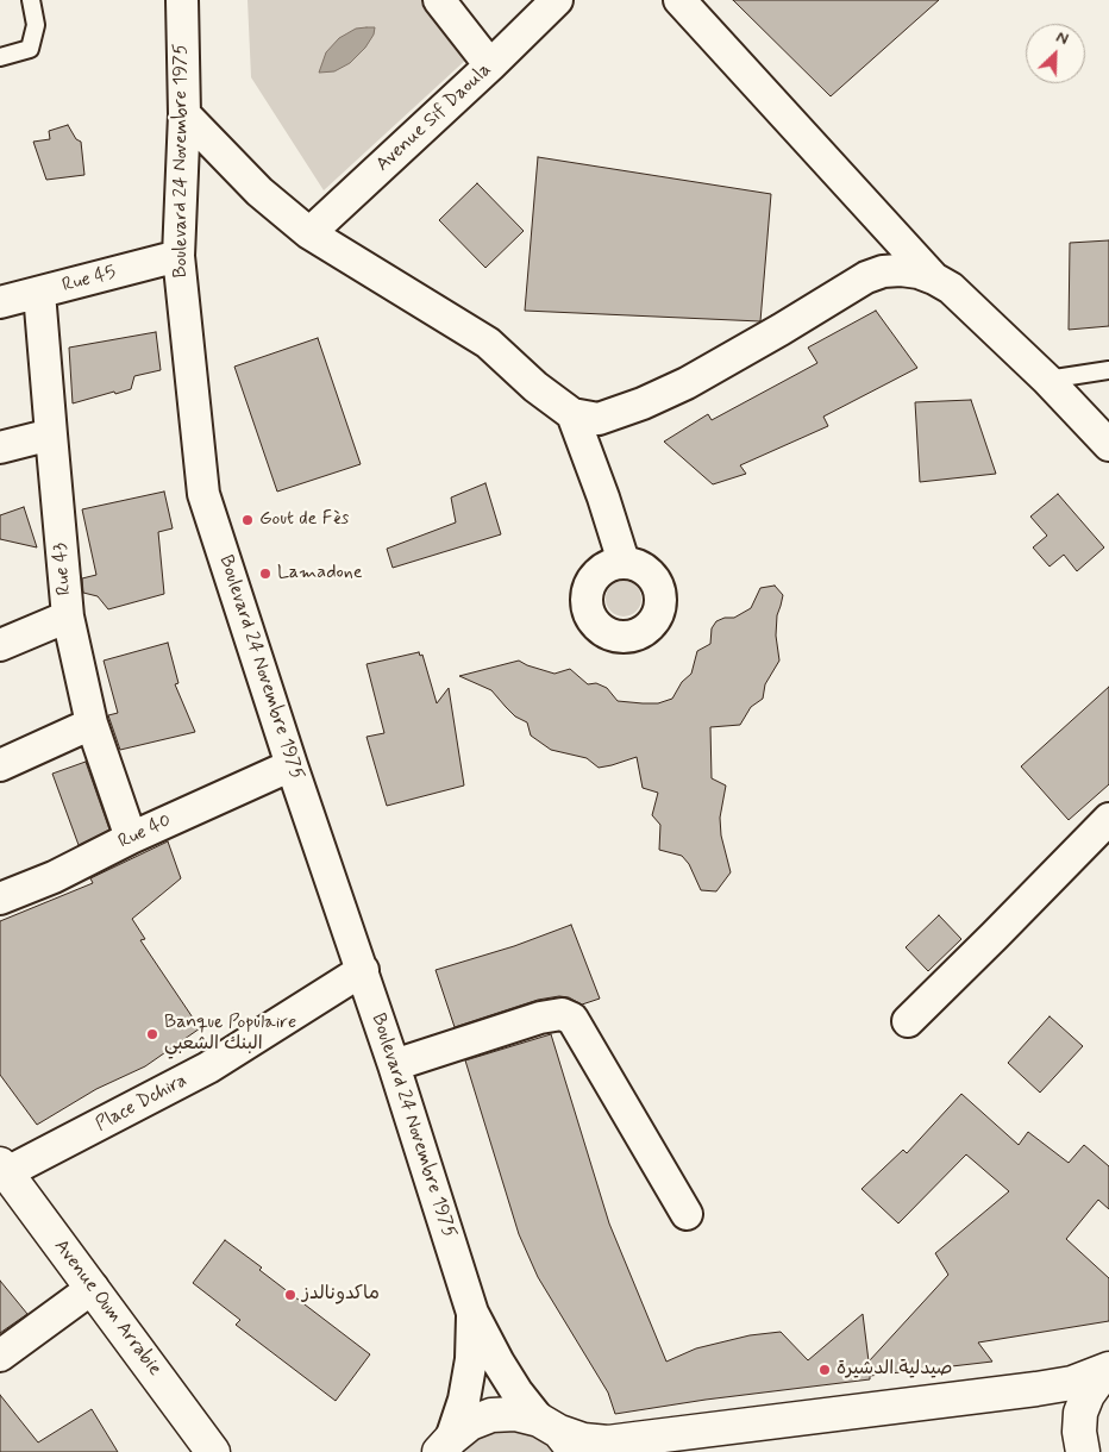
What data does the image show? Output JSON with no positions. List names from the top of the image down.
{
  "streets": {
    "street": [
      "Avenue Sif Daoula",
      "Boulevard 24 Novembre 1975",
      "Rue 45",
      "Rue 43",
      "Rue 40",
      "Place Dchira",
      "Avenue Oum Arrabie"
    ]
  },
  "crossings": [
    ["Boulevard 24 Novembre 1975", "Rue 45"],
    ["Boulevard 24 Novembre 1975", "Rue 40"],
    ["Boulevard 24 Novembre 1975", "Place Dchira"],
    ["Rue 45", "Rue 43"],
    ["Rue 43", "Rue 40"],
    ["Place Dchira", "Avenue Oum Arrabie"]
  ],
  "places": [
    "Gout de Fès",
    "Lamadone",
    "Banque Populaire البنك الشعبي",
    "ماكدونالدز",
    "صيدلية الدشيرة"
  ],
  "north": "top right"
}
